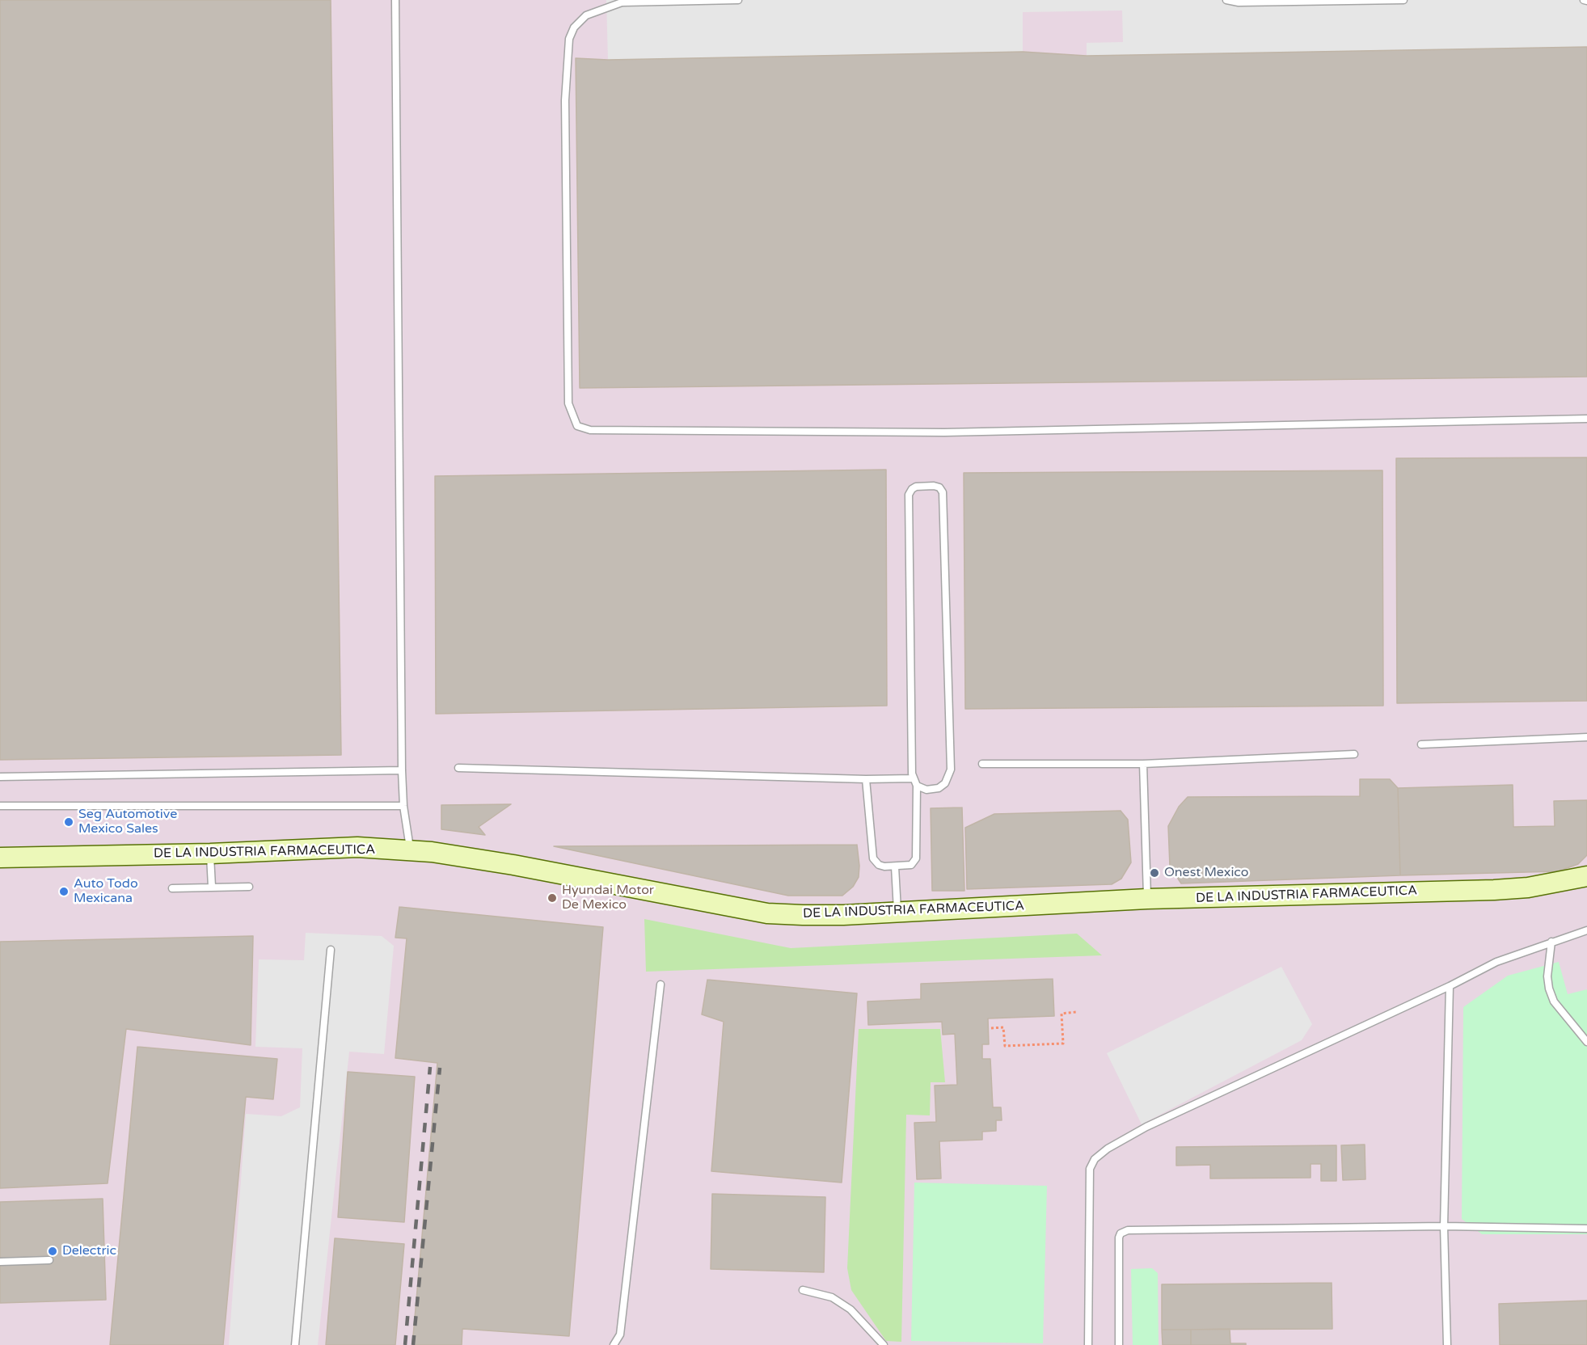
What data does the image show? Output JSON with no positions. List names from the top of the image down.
{
  "streets": {
    "main road": ["DE LA INDUSTRIA FARMACEUTICA"]
  },
  "places": [
    "Seg Automotive Mexico Sales",
    "Onest Mexico",
    "Auto Todo Mexicana",
    "Hyundai Motor De Mexico",
    "Delectric"
  ]
}
